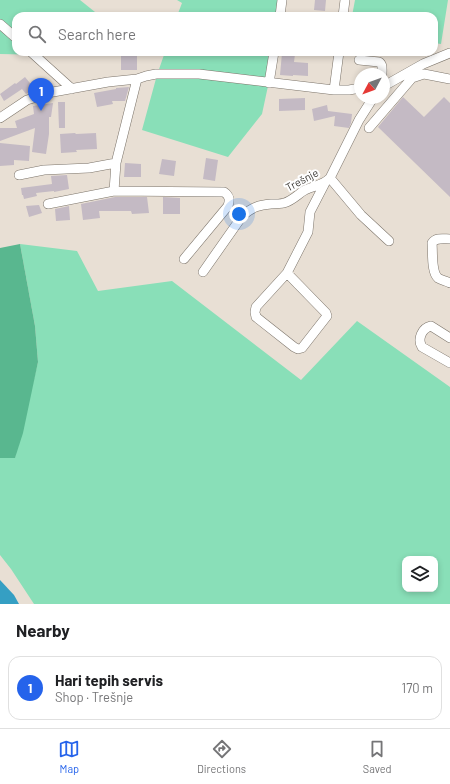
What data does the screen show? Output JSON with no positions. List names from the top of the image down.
{
  "streets": {
    "street": ["Trešnje"]
  },
  "north": "bottom left",
  "page": {
    "search": "Search here",
    "pins": "1",
    "heading": "Nearby",
    "list": [
      {
        "mark": "1",
        "name": "Hari tepih servis",
        "note": "Shop · Trešnje",
        "value": "170 m"
      }
    ],
    "nav": ["Map", "Directions", "Saved"]
  }
}
